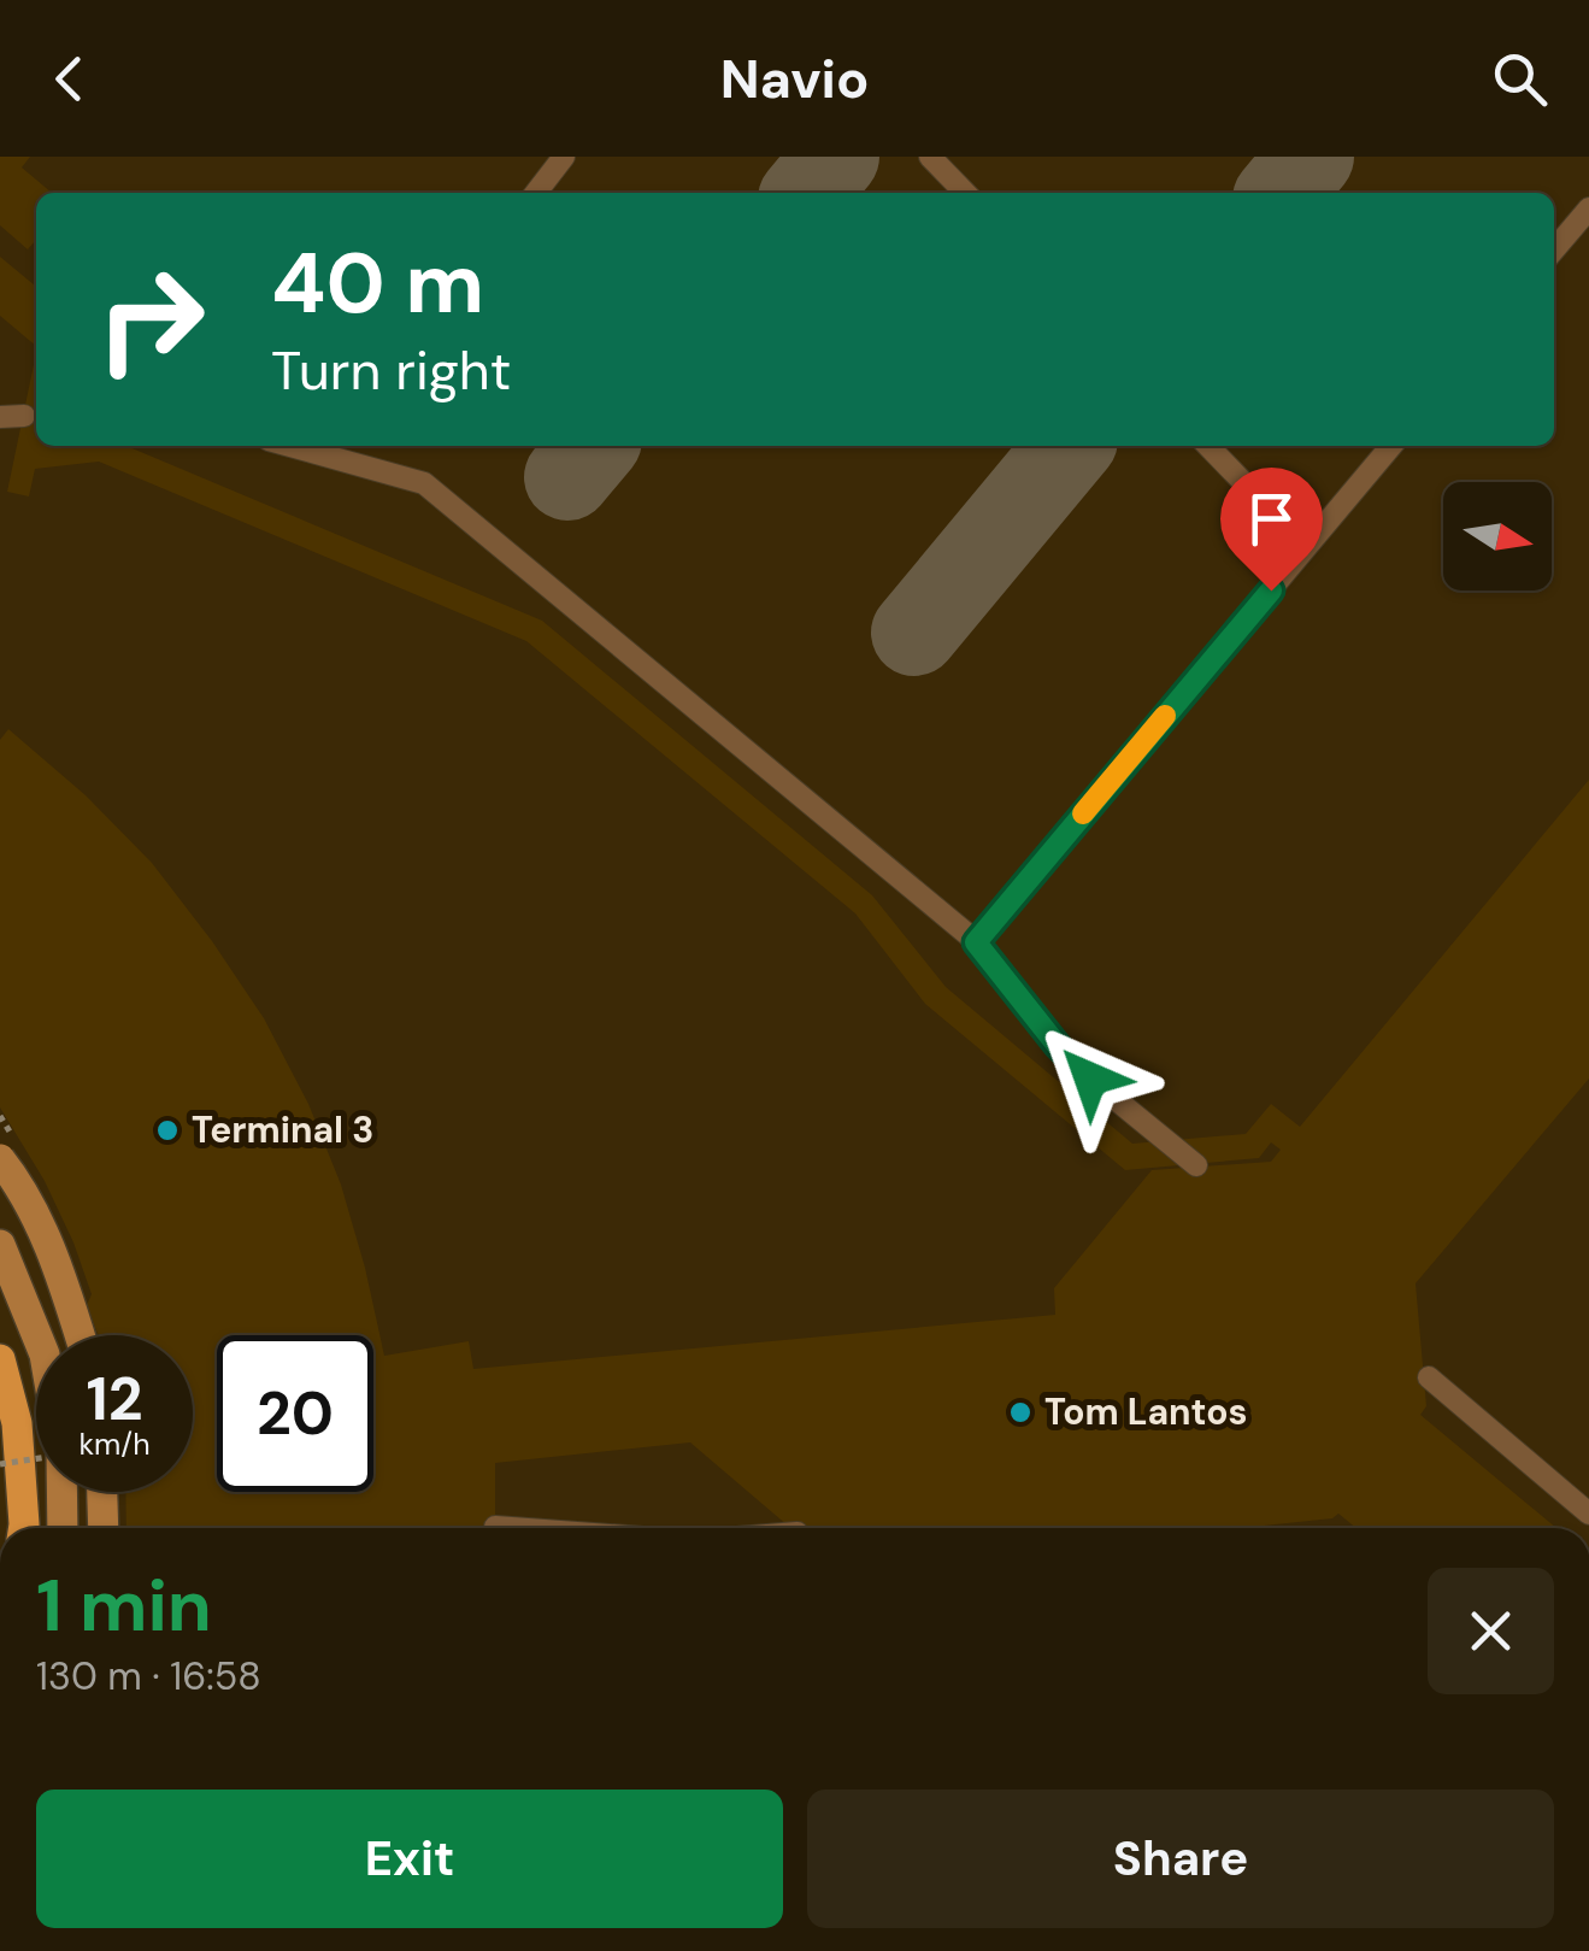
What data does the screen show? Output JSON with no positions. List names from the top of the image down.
{
  "places": ["Terminal 3", "Tom Lantos"],
  "north": "right",
  "page": {
    "header": "Navio",
    "turn": ["40 m", "Turn right"],
    "speed": "12 km/h",
    "limit": "20",
    "heading": ["1 min", "130 m · 16:58"],
    "buttons": ["Exit", "Share"]
  }
}
